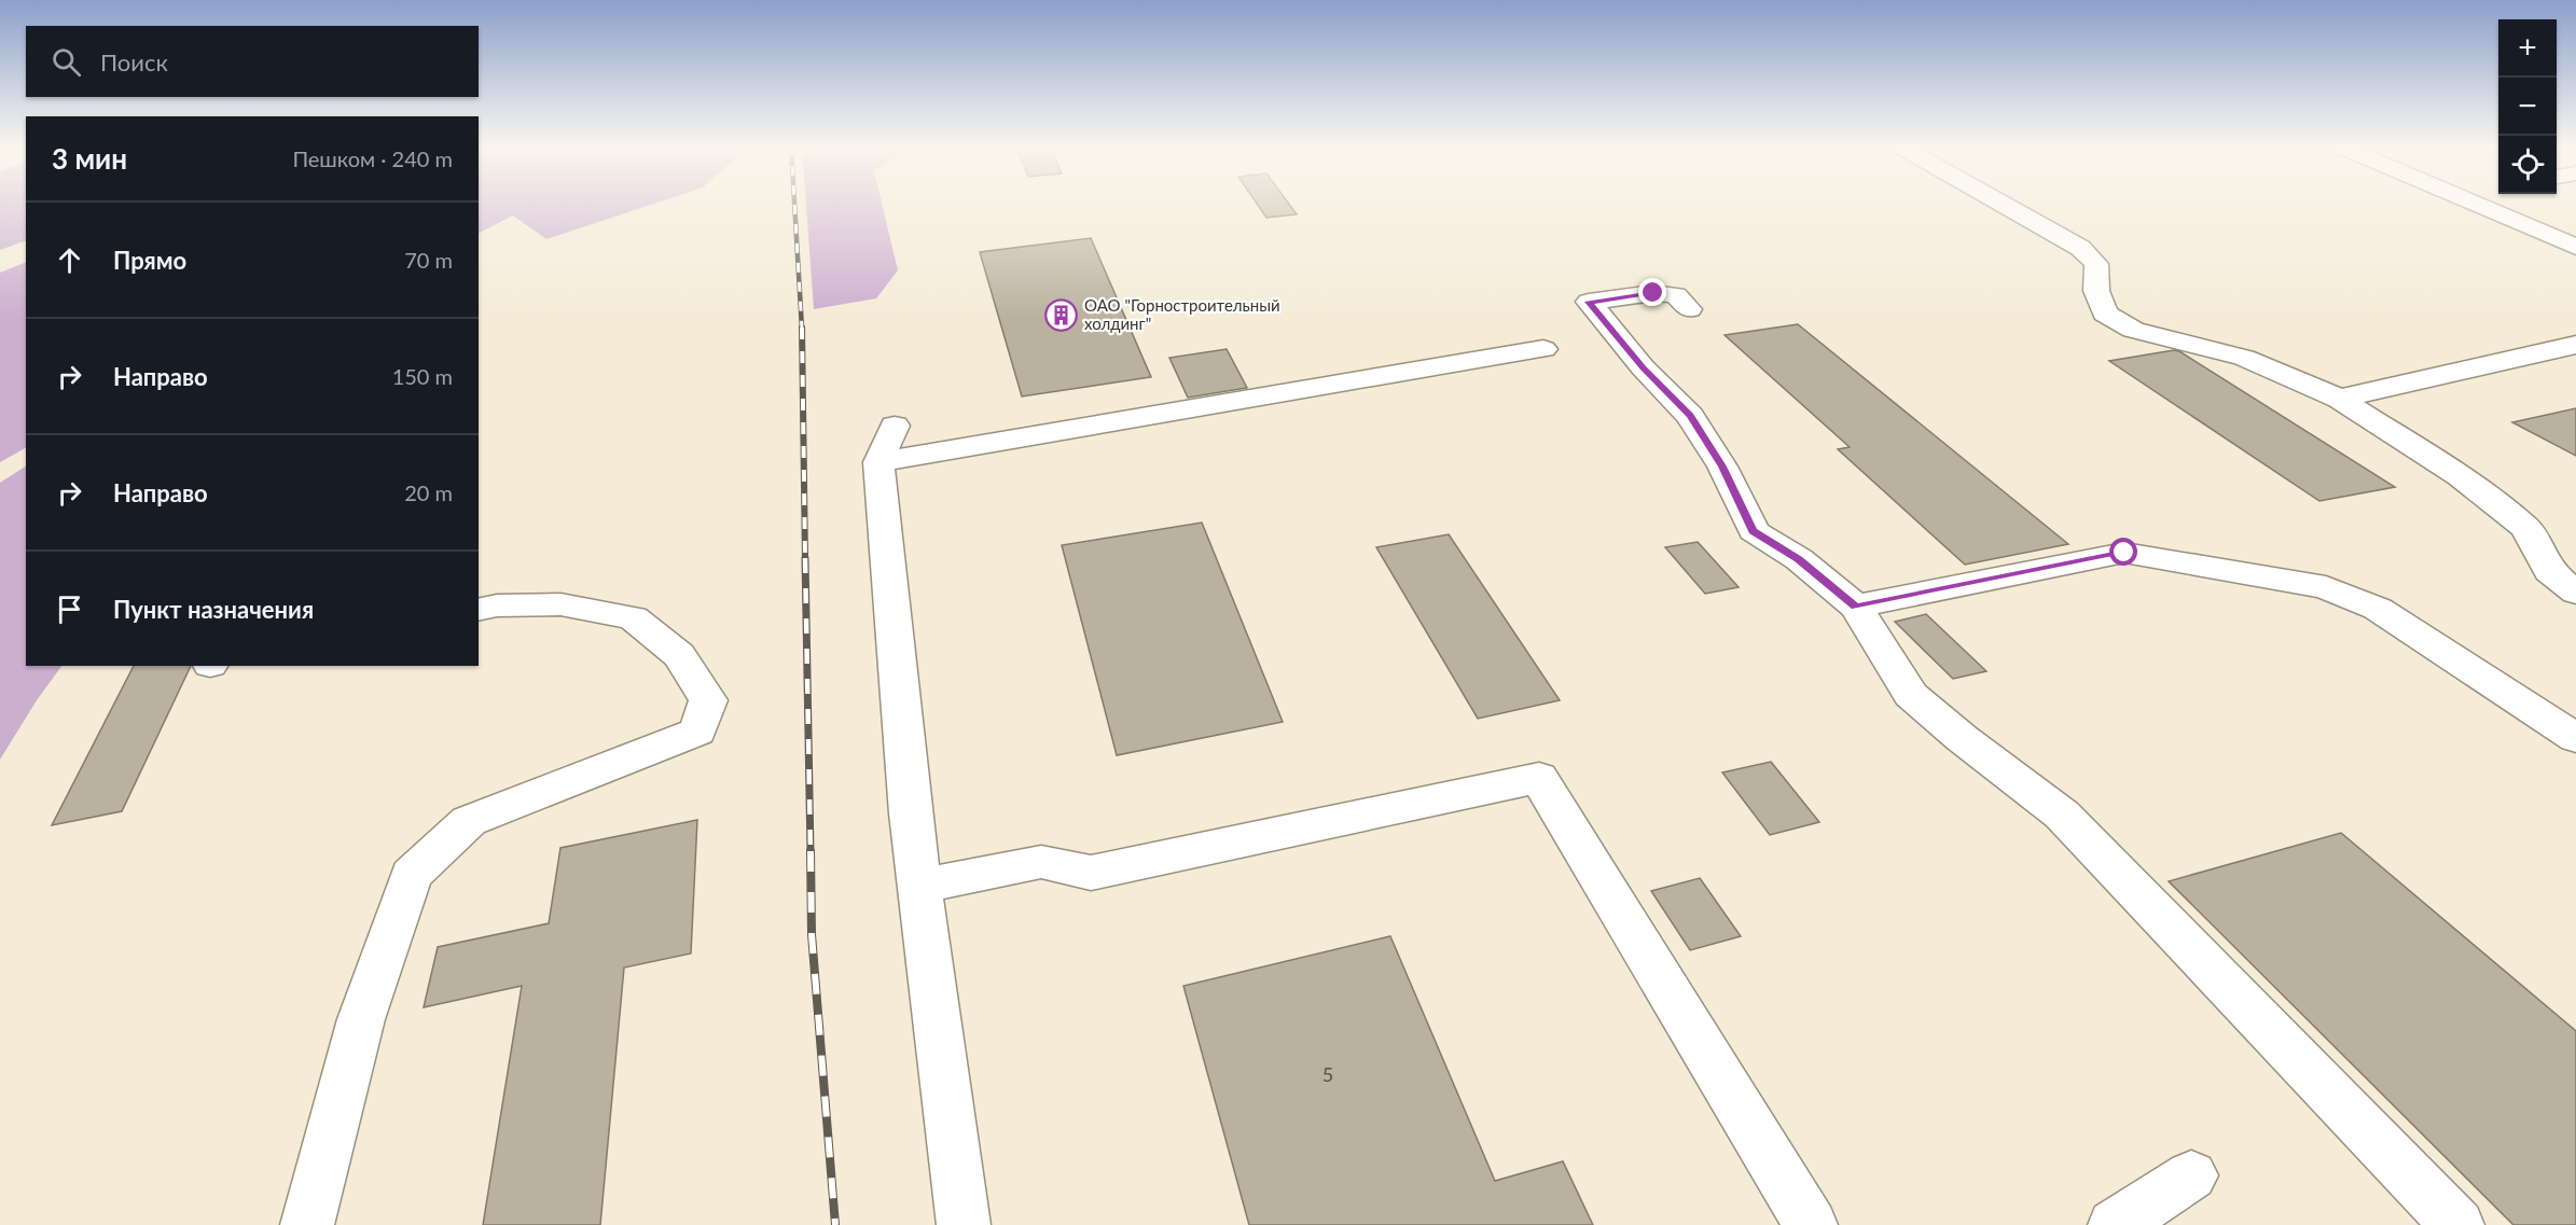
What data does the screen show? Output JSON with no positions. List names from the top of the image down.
{
  "places": {
    "building": ["ОАО \"Горностроительный холдинг\""]
  },
  "house_numbers": ["5"],
  "page": {
    "map_buttons": ["+", "−"],
    "search": "Поиск",
    "heading": ["3 мин", "Пешком · 240 m"],
    "list": [
      ["Прямо", "70 m"],
      ["Направо", "150 m"],
      ["Направо", "20 m"],
      "Пункт назначения"
    ]
  }
}
